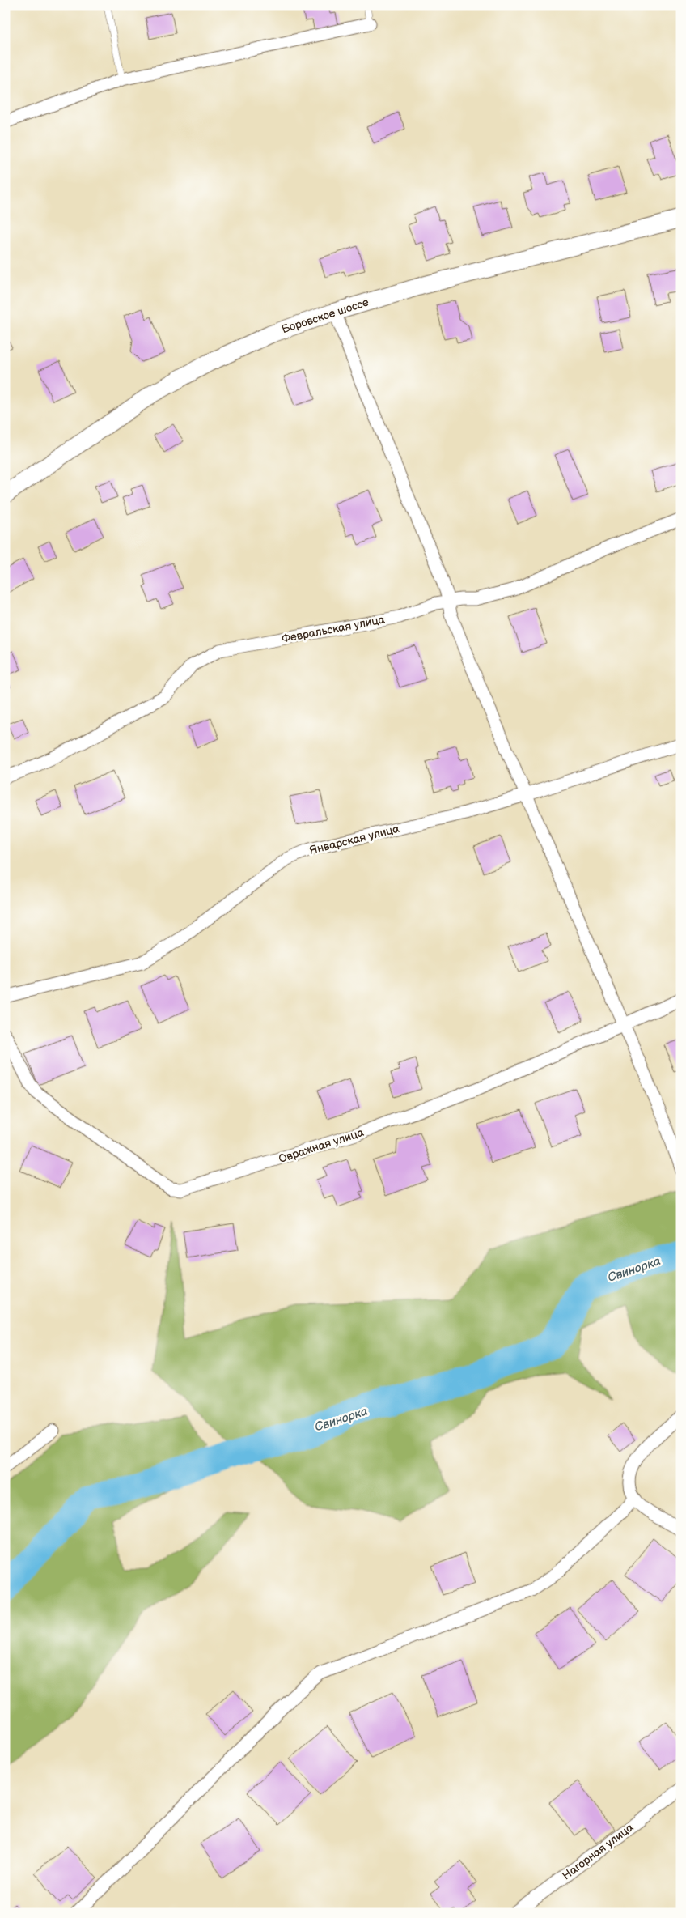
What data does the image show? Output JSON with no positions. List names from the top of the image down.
{
  "streets": {
    "main road": ["Боровское шоссе"],
    "street": [
      "Февральская улица",
      "Январская улица",
      "Овражная улица",
      "Нагорная улица"
    ]
  },
  "water": ["Свинорка"]
}
